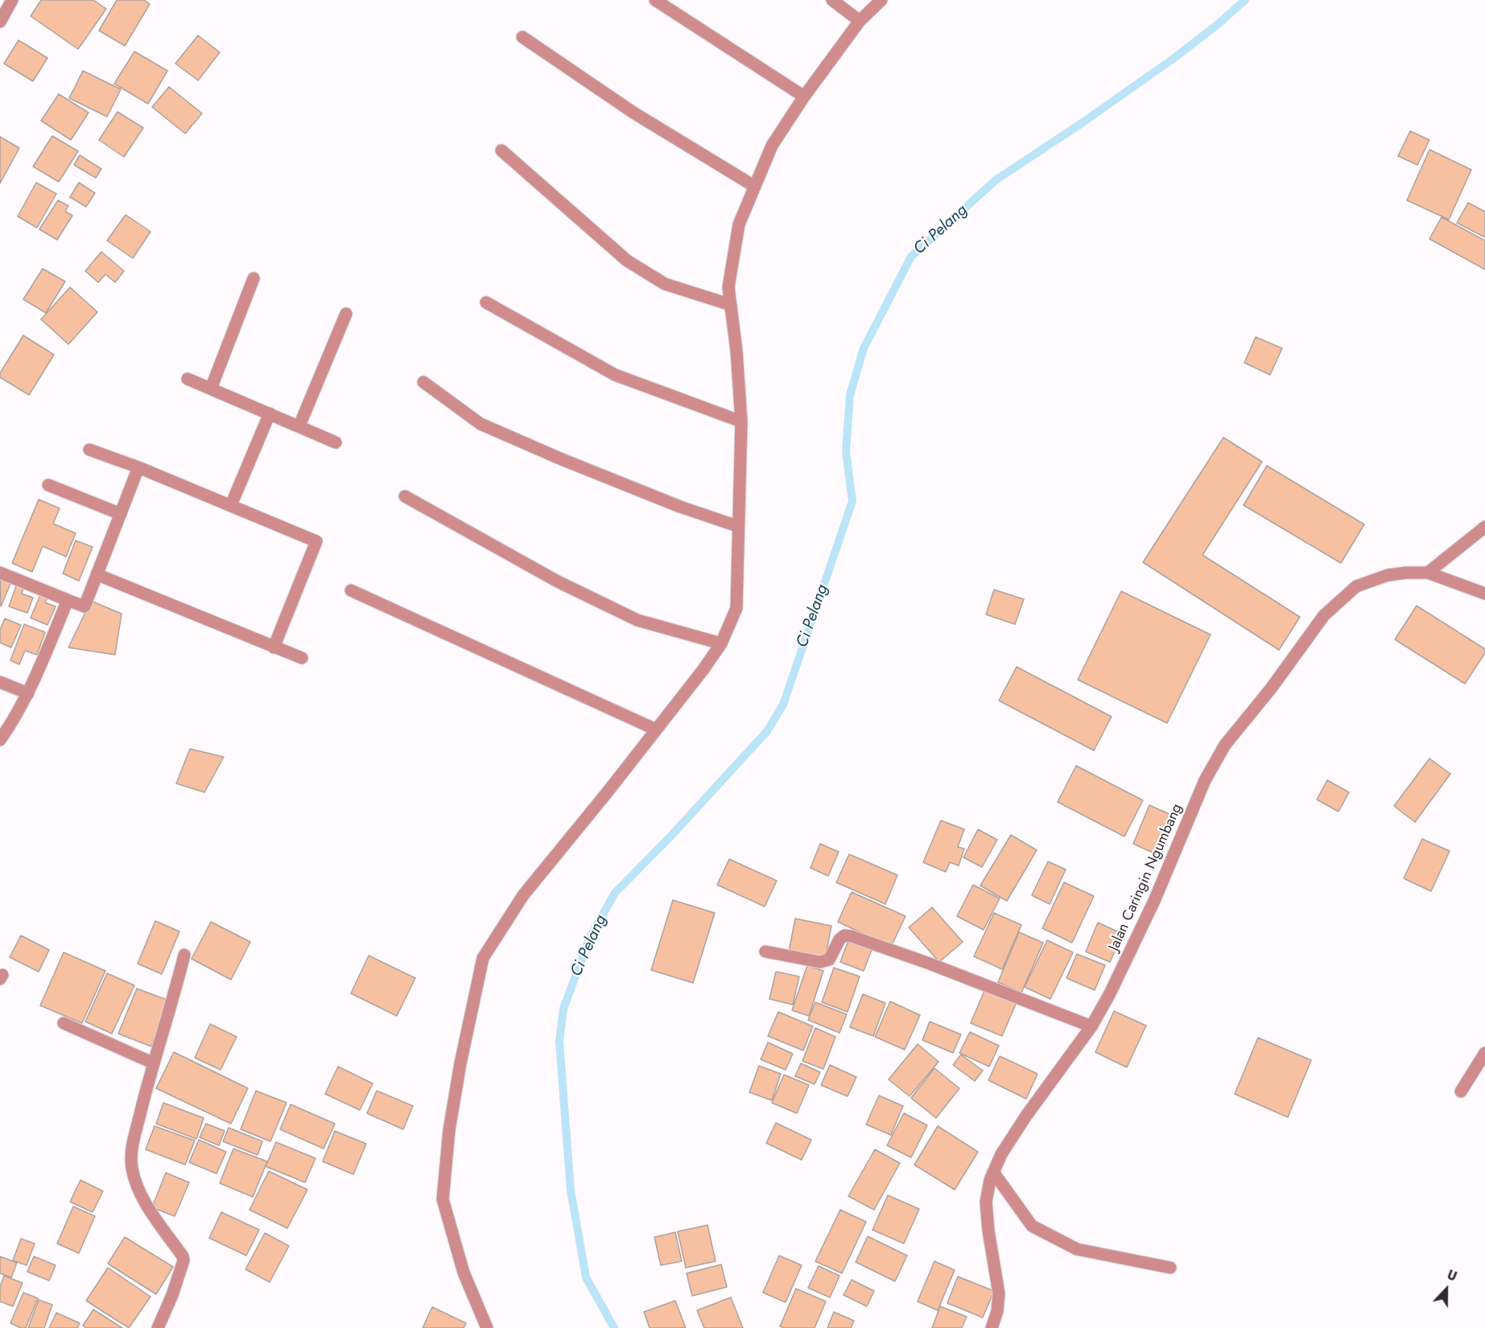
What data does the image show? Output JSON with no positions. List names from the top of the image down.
{
  "streets": {
    "street": ["Jalan Caringin Ngumbang"]
  },
  "water": ["Ci Pelang"],
  "north": "top"
}
